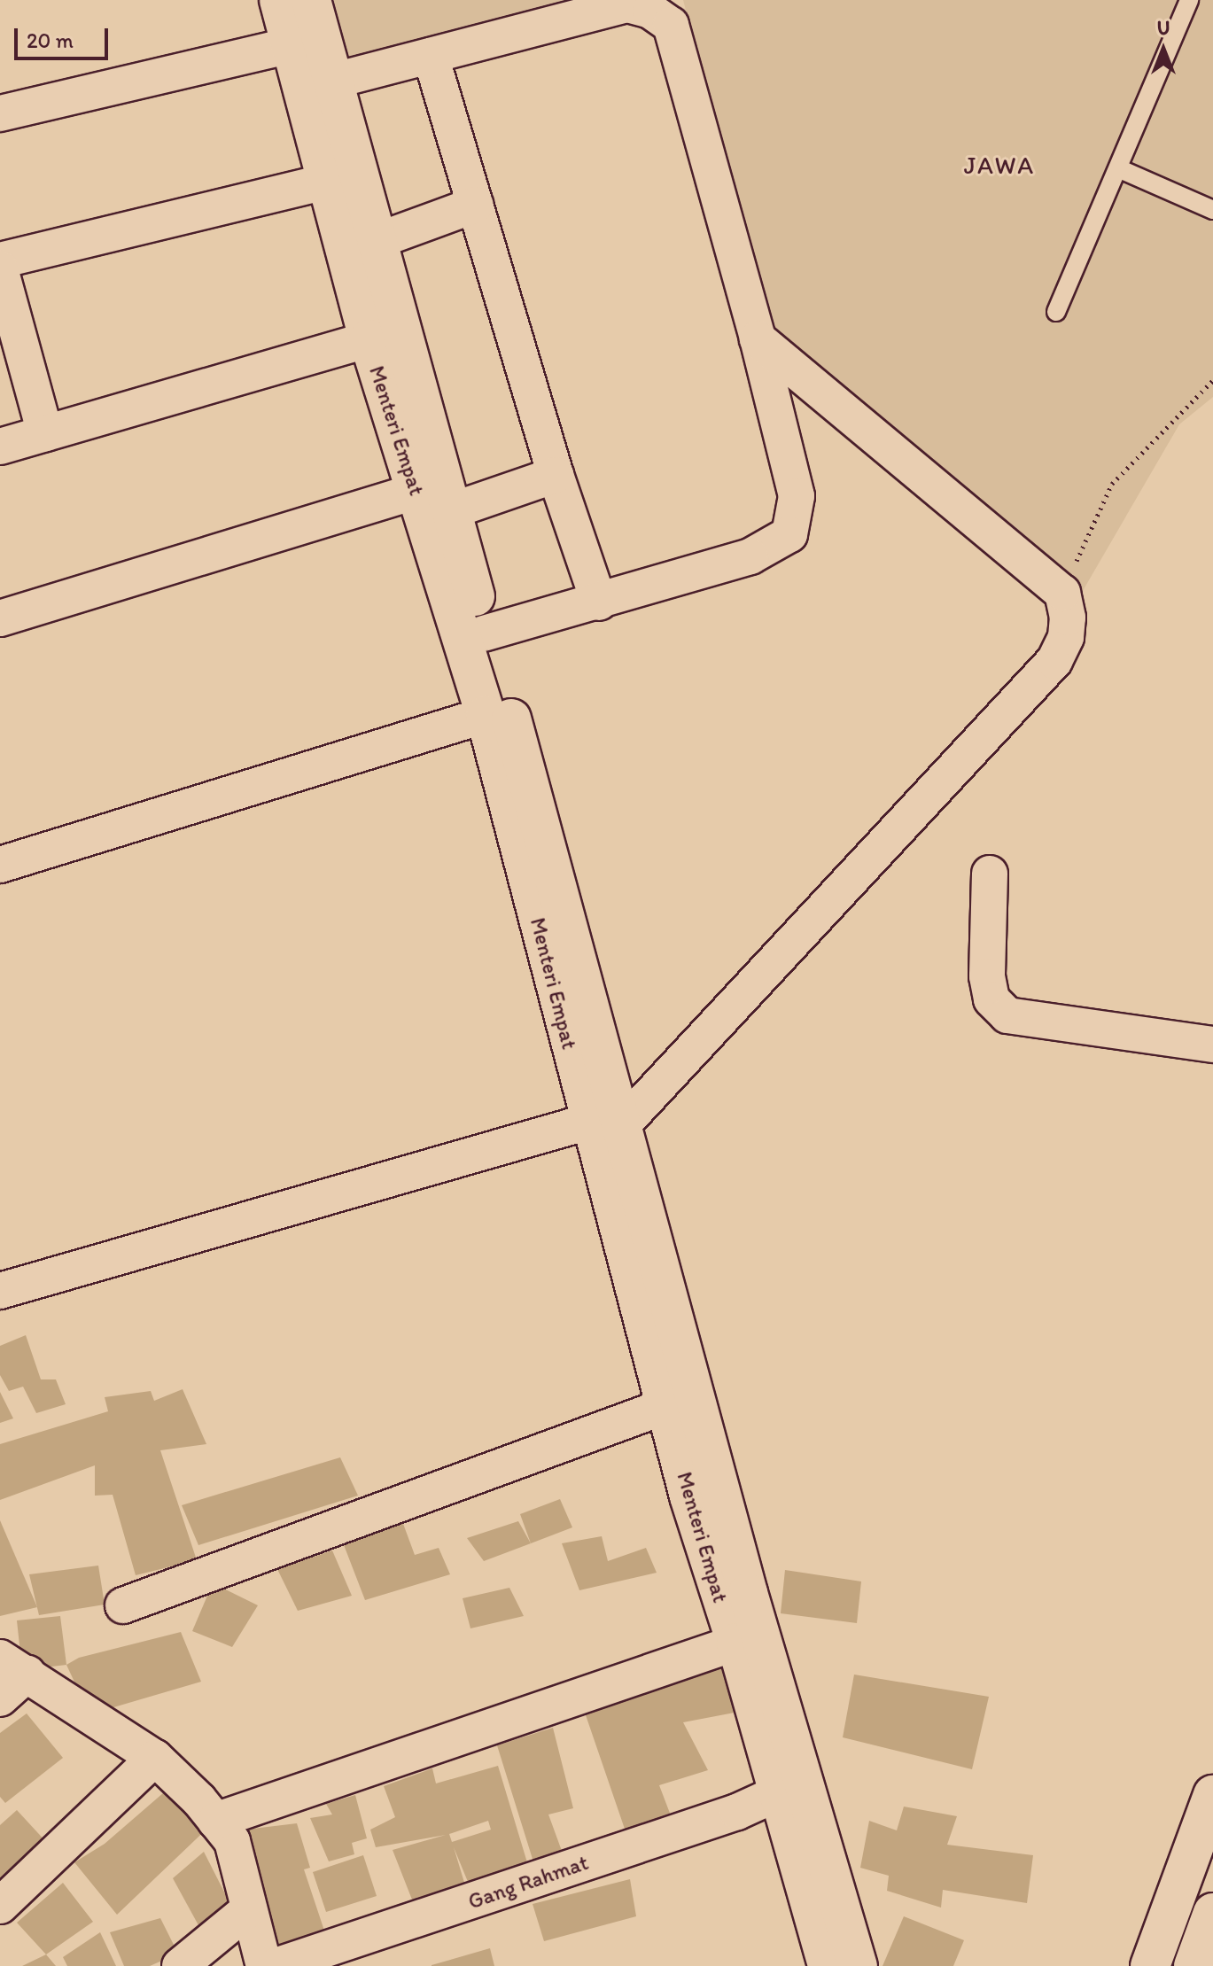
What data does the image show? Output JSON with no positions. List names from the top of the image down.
{
  "streets": {
    "main road": ["Menteri Empat"],
    "street": ["Gang Rahmat"]
  },
  "crossings": [
    ["Menteri Empat", "Gang Rahmat"]
  ],
  "districts": ["JAWA"],
  "scale_bar": "20 m",
  "north": "top"
}
